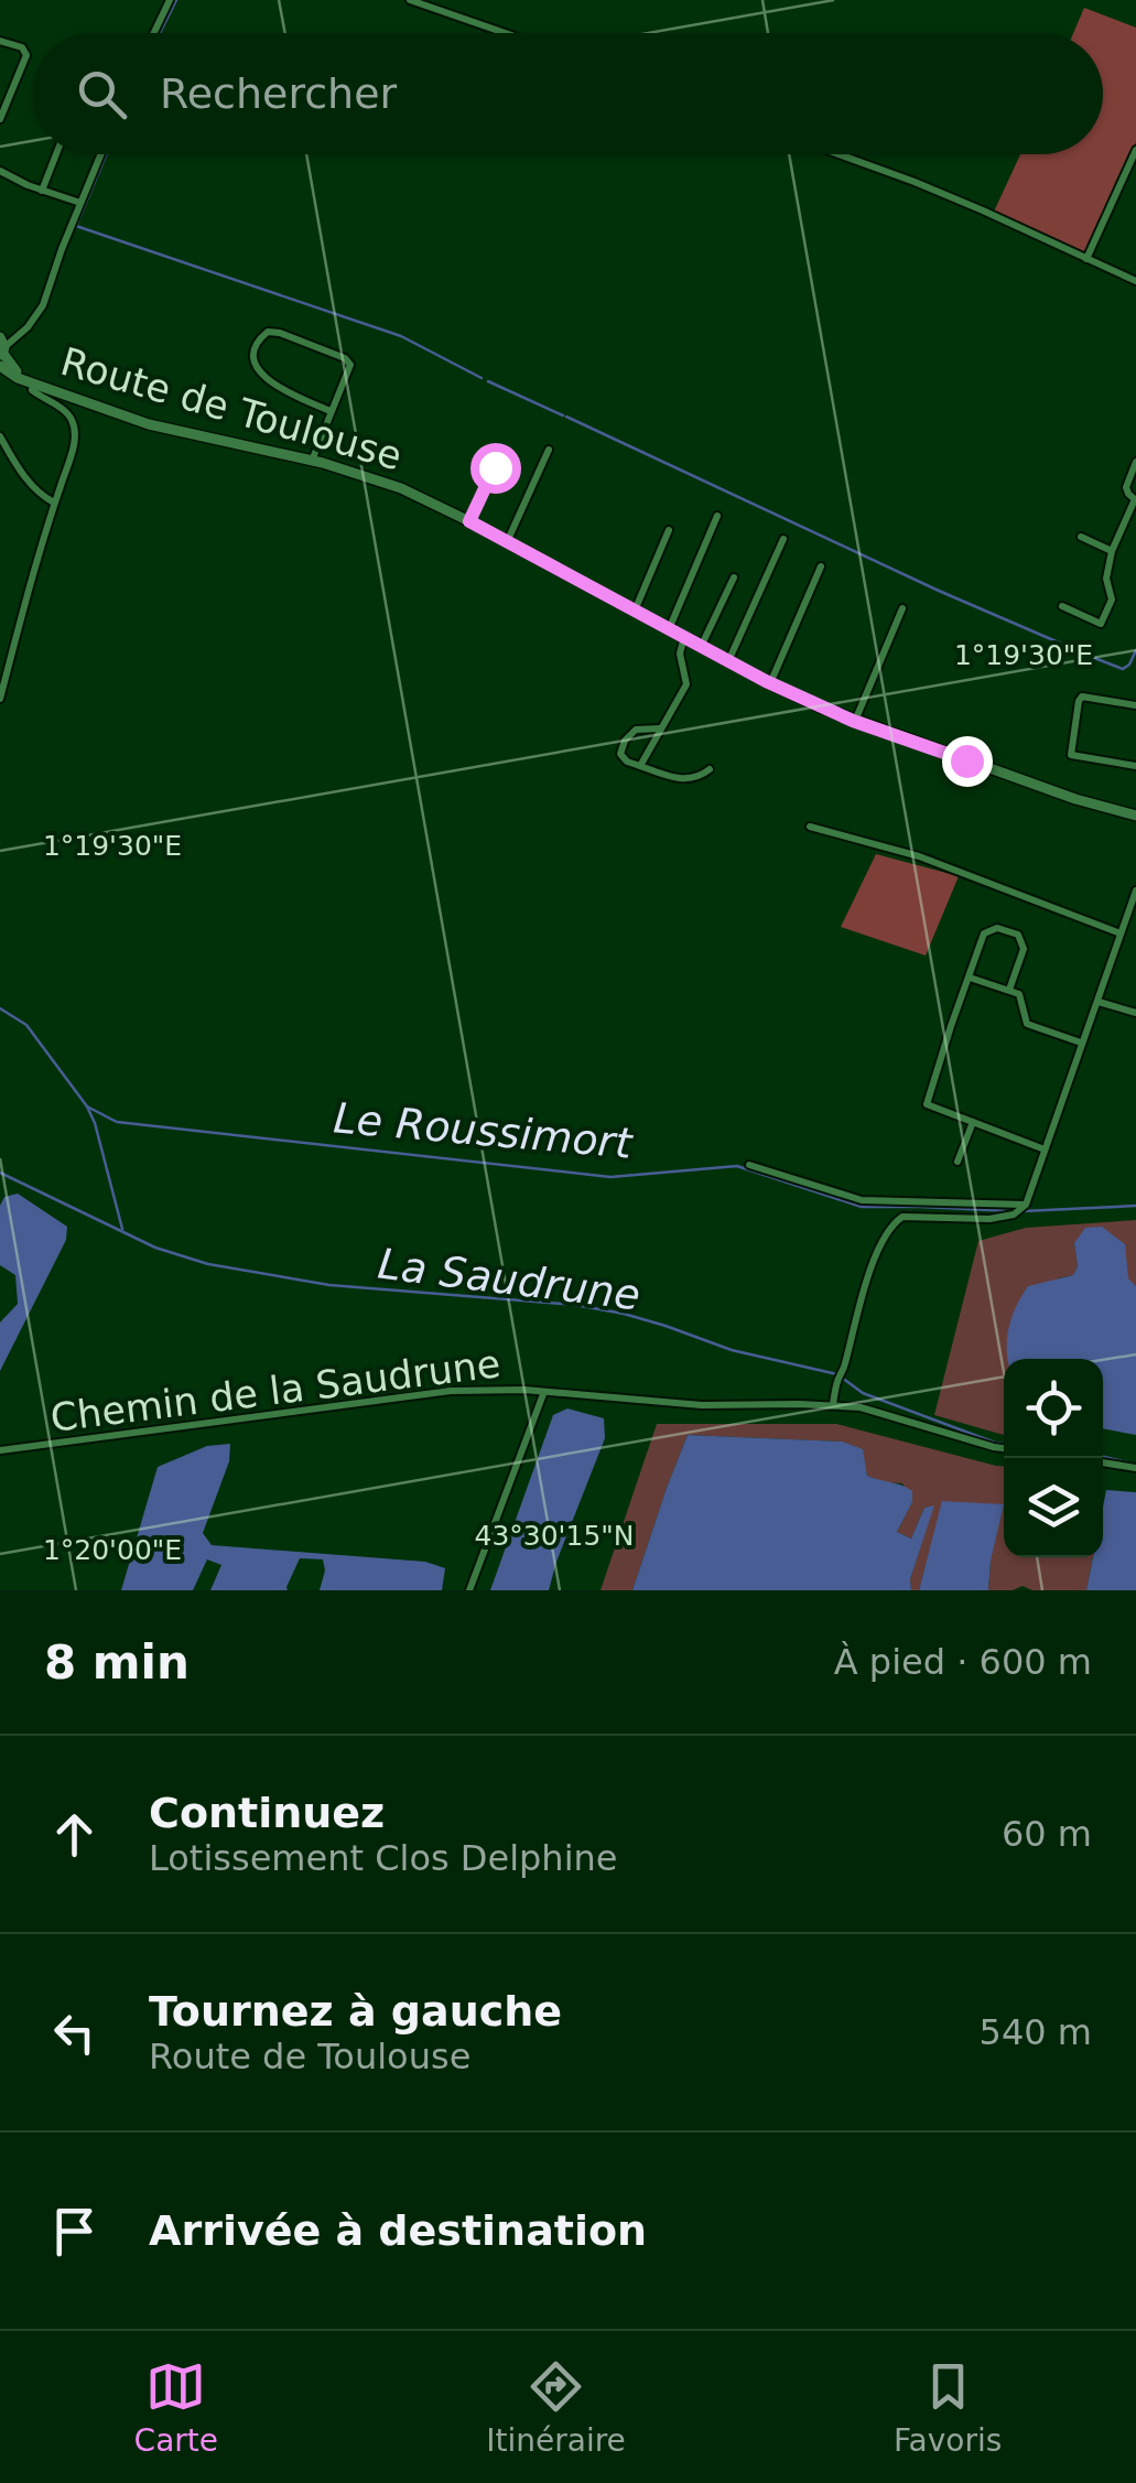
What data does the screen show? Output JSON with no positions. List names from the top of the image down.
{
  "streets": {
    "main road": ["Route de Toulouse"],
    "street": ["Chemin de la Saudrune"]
  },
  "water": ["Le Roussimort", "La Saudrune"],
  "page": {
    "search": "Rechercher",
    "heading": ["8 min", "À pied · 600 m"],
    "list": [
      ["Continuez", "Lotissement Clos Delphine", "60 m"],
      ["Tournez à gauche", "Route de Toulouse", "540 m"],
      "Arrivée à destination"
    ],
    "nav": ["Carte", "Itinéraire", "Favoris"]
  },
  "coordinates": ["1°19'30\"E", "43°30'15\"N", "1°20'00\"E"]
}
